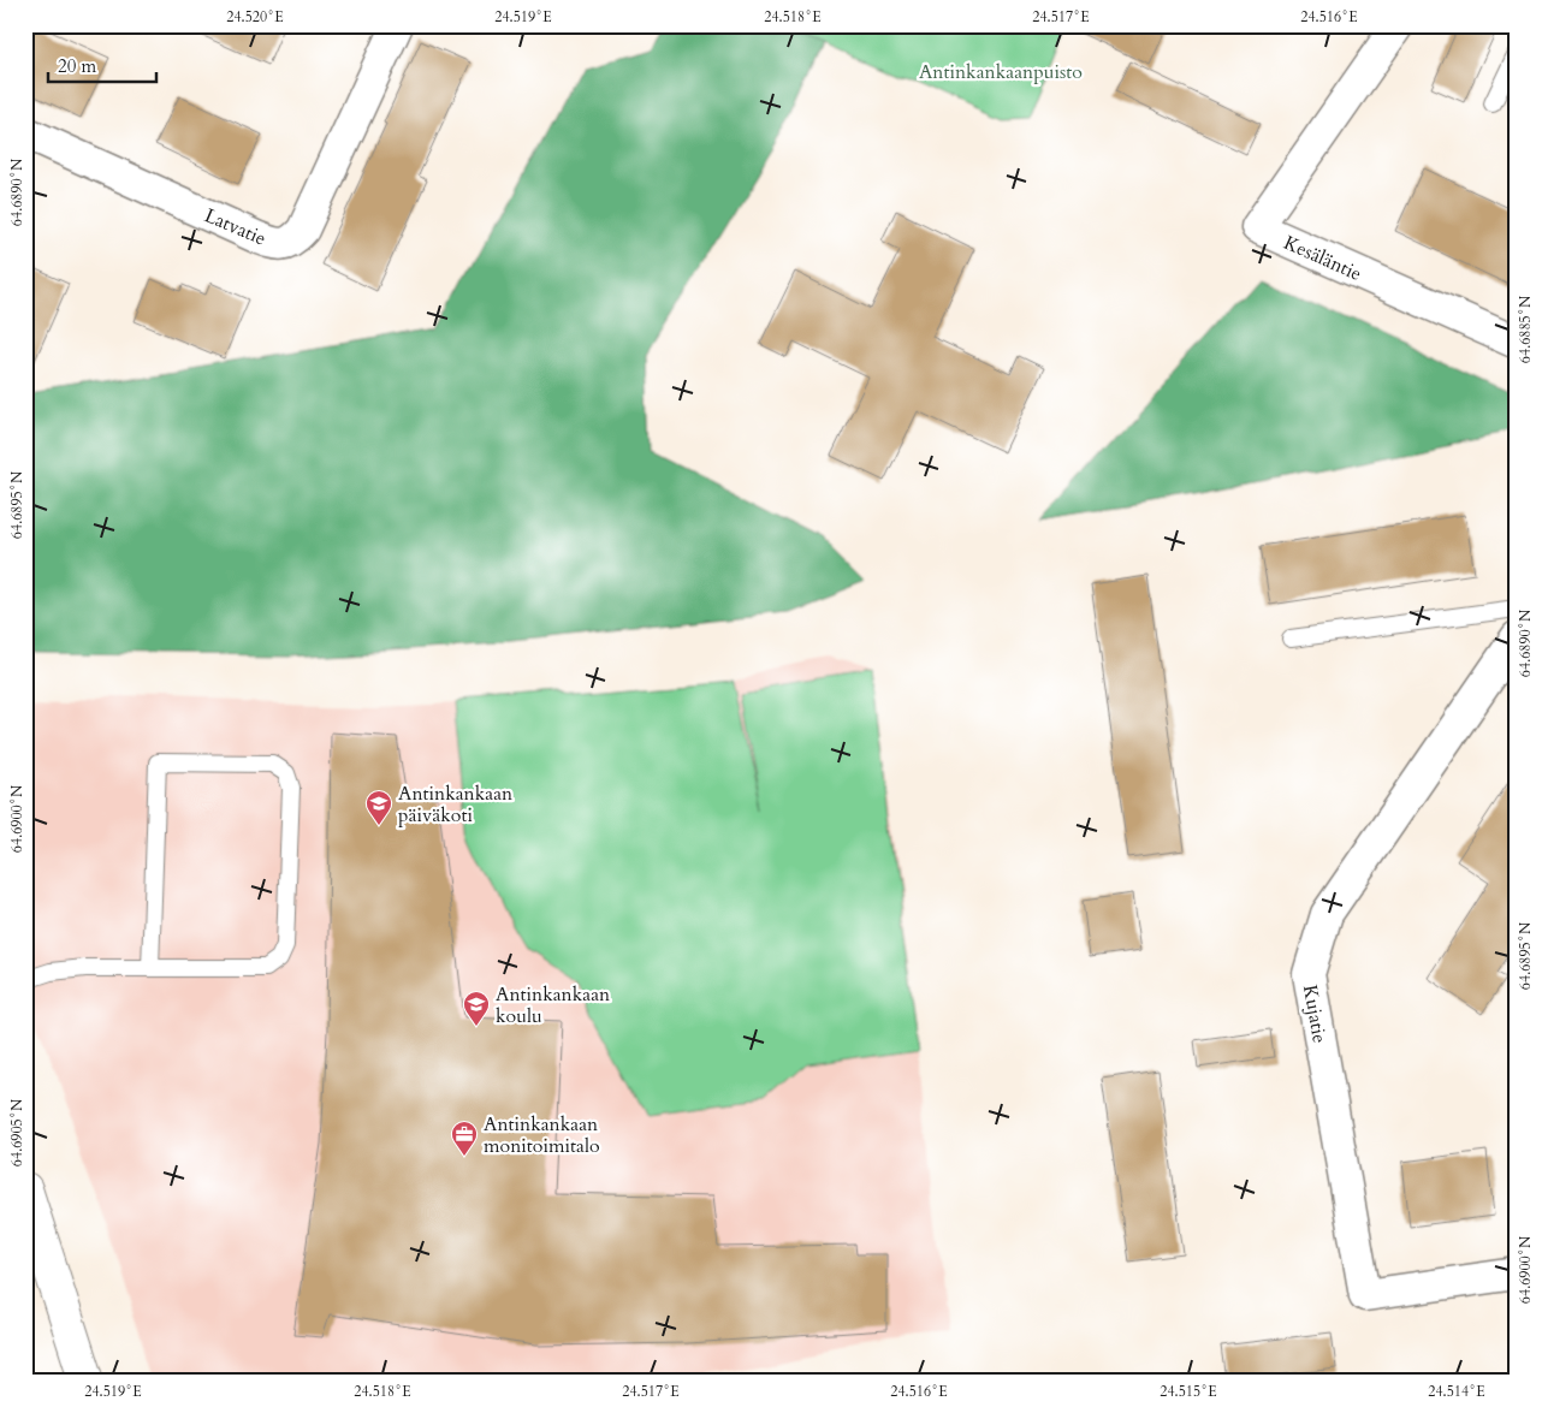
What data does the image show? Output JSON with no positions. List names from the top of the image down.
{
  "streets": {
    "street": ["Latvatie", "Kesäläntie", "Kujatie"]
  },
  "parks": ["Antinkankaanpuisto"],
  "places": {
    "school or university": ["Antinkankaan päiväkoti", "Antinkankaan koulu"],
    "office": ["Antinkankaan monitoimitalo"]
  },
  "scale_bar": "20 m",
  "coordinates": [
    "24.520°E",
    "24.519°E",
    "24.518°E",
    "24.517°E",
    "24.516°E",
    "64.6890°N",
    "64.6885°N",
    "64.6895°N",
    "64.6900°N",
    "64.6905°N",
    "24.515°E",
    "24.514°E"
  ]
}
